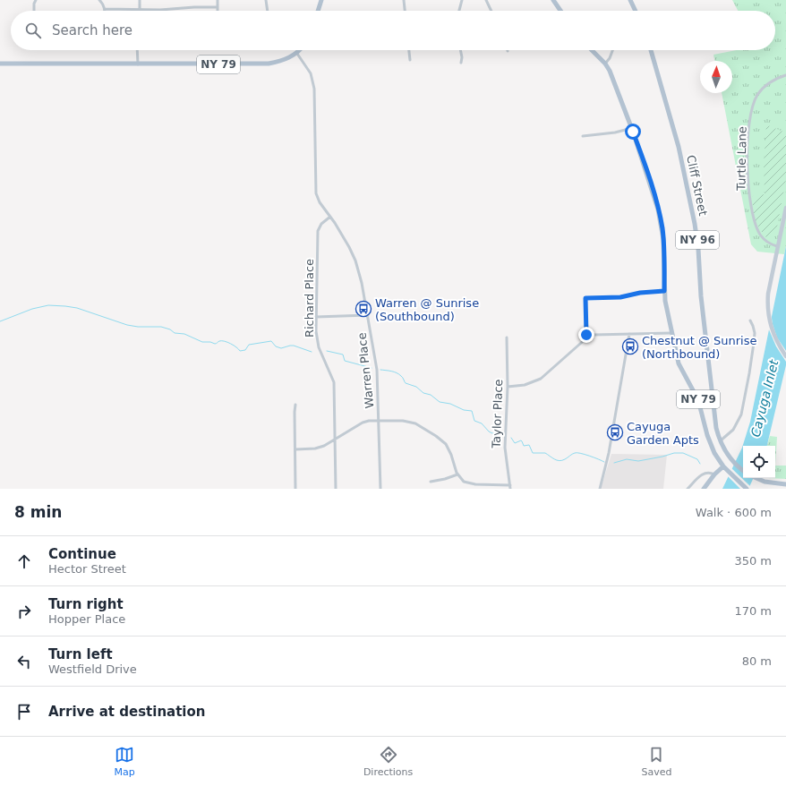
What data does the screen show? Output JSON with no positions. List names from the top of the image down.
{
  "streets": {
    "main road": ["NY 79", "Cliff Street", "NY 96"],
    "street": [
      "Turtle Lane",
      "Richard Place",
      "Warren Place",
      "Taylor Place"
    ]
  },
  "crossings": [
    ["NY 79", "Warren Place"],
    ["Cliff Street", "NY 96"],
    ["Richard Place", "Warren Place"]
  ],
  "water": ["Cayuga Inlet"],
  "places": {
    "bus stop": ["Warren @ Sunrise (Southbound)", "Chestnut @ Sunrise (Northbound)", "Cayuga Garden Apts"]
  },
  "north": "top",
  "page": {
    "search": "Search here",
    "heading": ["8 min", "Walk · 600 m"],
    "list": [
      ["Continue", "Hector Street", "350 m"],
      ["Turn right", "Hopper Place", "170 m"],
      ["Turn left", "Westfield Drive", "80 m"],
      "Arrive at destination"
    ],
    "nav": ["Map", "Directions", "Saved"]
  }
}
